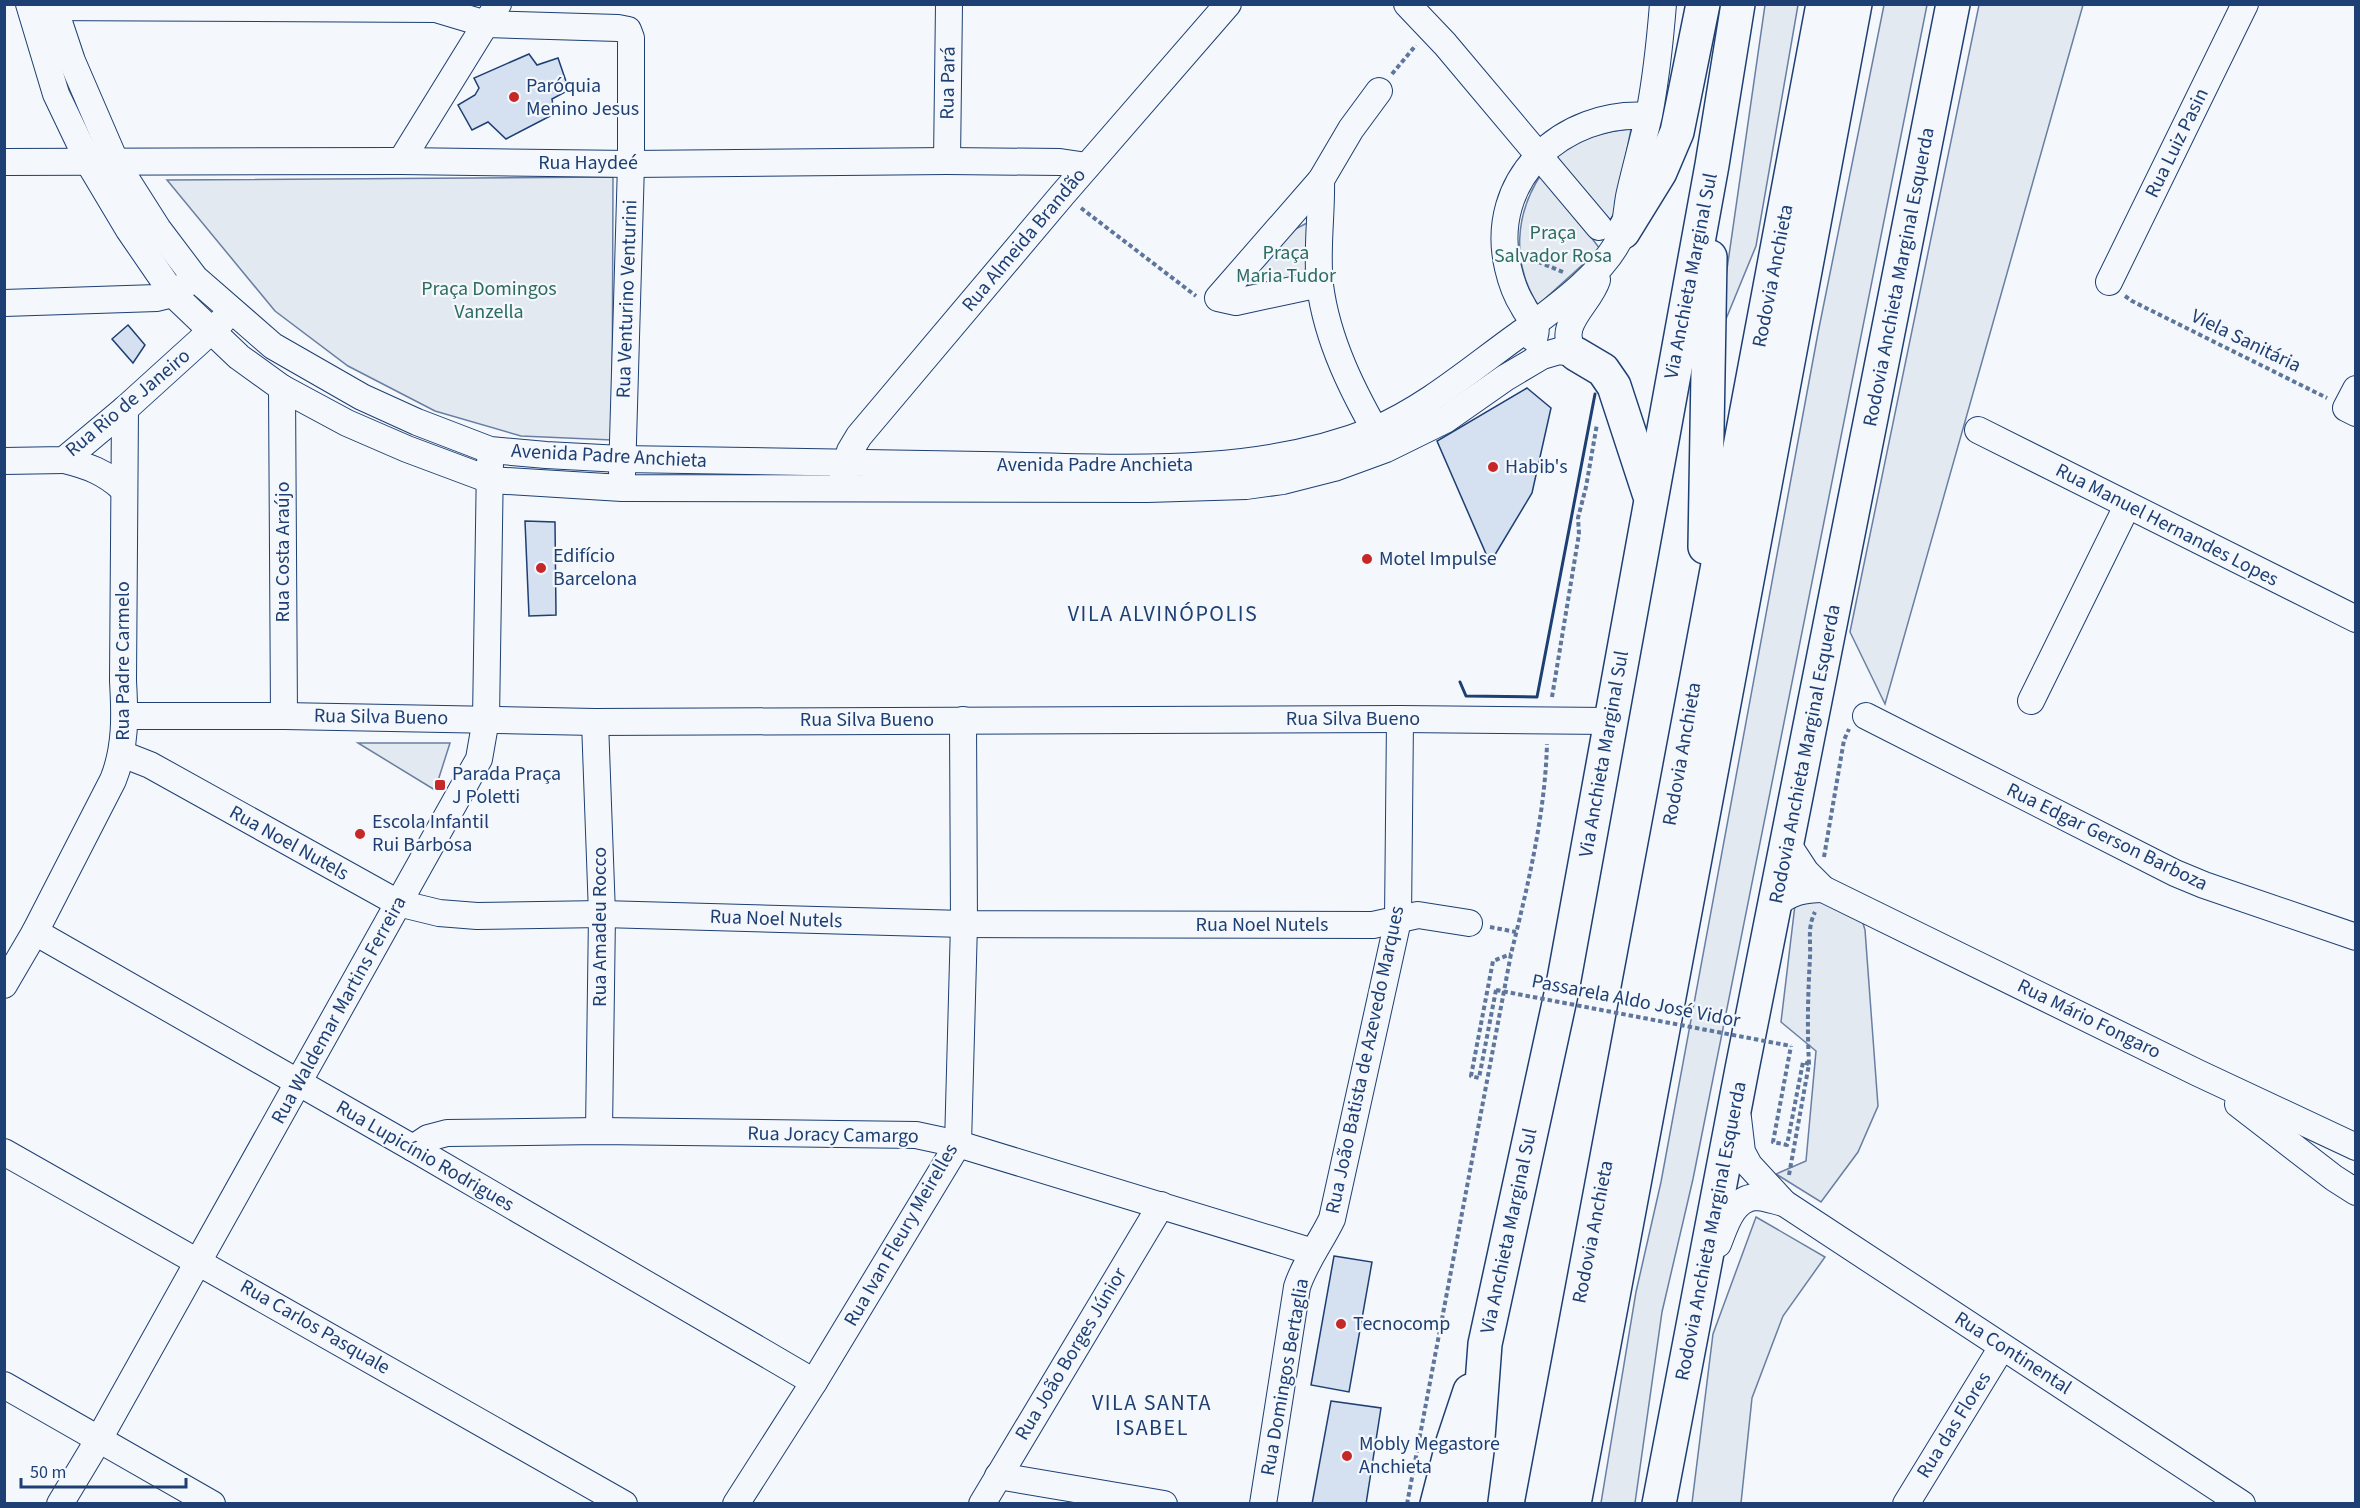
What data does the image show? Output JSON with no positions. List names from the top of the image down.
{
  "streets": {
    "highway": ["Via Anchieta Marginal Sul", "Rodovia Anchieta", "Rodovia Anchieta Marginal Esquerda"],
    "street": [
      "Rua Pará",
      "Rua Luiz Pasin",
      "Rua Haydeé",
      "Rua Almeida Brandão",
      "Rua Venturino Venturini",
      "Rua Rio de Janeiro",
      "Avenida Padre Anchieta",
      "Rua Manuel Hernandes Lopes",
      "Rua Costa Araújo",
      "Rua Padre Carmelo",
      "Rua Silva Bueno",
      "Rua Edgar Gerson Barboza",
      "Rua Noel Nutels",
      "Rua Amadeu Rocco",
      "Rua Waldemar Martins Ferreira",
      "Rua Mário Fongaro",
      "Rua João Batista de Azevedo Marques",
      "Rua Joracy Camargo",
      "Rua Lupicínio Rodrigues",
      "Rua Ivan Fleury Meirelles",
      "Rua Carlos Pasquale",
      "Rua Continental",
      "Rua João Borges Júnior",
      "Rua Domingos Bertaglia",
      "Rua das Flores"
    ],
    "path": ["Viela Sanitária", "Passarela Aldo José Vidor"]
  },
  "crossings": [
    ["Rua Pará", "Rua Haydeé"],
    ["Rua Haydeé", "Rua Almeida Brandão"],
    ["Rua Haydeé", "Rua Venturino Venturini"],
    ["Rua Haydeé", "Avenida Padre Anchieta"],
    ["Rua Almeida Brandão", "Avenida Padre Anchieta"],
    ["Via Anchieta Marginal Sul", "Rua Silva Bueno"],
    ["Rodovia Anchieta Marginal Esquerda", "Rua Continental"],
    ["Rua Venturino Venturini", "Avenida Padre Anchieta"],
    ["Rua Rio de Janeiro", "Avenida Padre Anchieta"],
    ["Rua Rio de Janeiro", "Rua Padre Carmelo"],
    ["Avenida Padre Anchieta", "Rua Costa Araújo"],
    ["Avenida Padre Anchieta", "Rua Waldemar Martins Ferreira"],
    ["Rua Costa Araújo", "Rua Silva Bueno"],
    ["Rua Padre Carmelo", "Rua Silva Bueno"],
    ["Rua Padre Carmelo", "Rua Noel Nutels"],
    ["Rua Padre Carmelo", "Rua Lupicínio Rodrigues"],
    ["Rua Silva Bueno", "Rua Amadeu Rocco"],
    ["Rua Silva Bueno", "Rua Waldemar Martins Ferreira"],
    ["Rua Silva Bueno", "Rua João Batista de Azevedo Marques"],
    ["Rua Silva Bueno", "Rua Ivan Fleury Meirelles"],
    ["Rua Noel Nutels", "Rua Amadeu Rocco"],
    ["Rua Noel Nutels", "Rua Waldemar Martins Ferreira"],
    ["Rua Noel Nutels", "Rua João Batista de Azevedo Marques"],
    ["Rua Noel Nutels", "Rua Ivan Fleury Meirelles"],
    ["Rua Amadeu Rocco", "Rua Joracy Camargo"],
    ["Rua Waldemar Martins Ferreira", "Rua Lupicínio Rodrigues"],
    ["Rua Waldemar Martins Ferreira", "Rua Carlos Pasquale"],
    ["Rua João Batista de Azevedo Marques", "Rua Joracy Camargo"],
    ["Rua João Batista de Azevedo Marques", "Rua Domingos Bertaglia"],
    ["Rua Joracy Camargo", "Rua Lupicínio Rodrigues"],
    ["Rua Joracy Camargo", "Rua Ivan Fleury Meirelles"],
    ["Rua Joracy Camargo", "Rua João Borges Júnior"],
    ["Rua Joracy Camargo", "Rua Domingos Bertaglia"],
    ["Rua Lupicínio Rodrigues", "Rua Ivan Fleury Meirelles"],
    ["Rua Continental", "Rua das Flores"]
  ],
  "districts": ["VILA ALVINÓPOLIS", "VILA SANTA ISABEL"],
  "parks": ["Praça Salvador Rosa", "Praça Maria Tudor", "Praça Domingos Vanzella"],
  "places": {
    "other": [
      "Paróquia Menino Jesus",
      "Habib's",
      "Motel Impulse",
      "Edifício Barcelona",
      "Escola Infantil Rui Barbosa",
      "Tecnocomp",
      "Mobly Megastore Anchieta"
    ],
    "transit": ["Parada Praça J Poletti"]
  },
  "scale_bar": "50 m"
}
